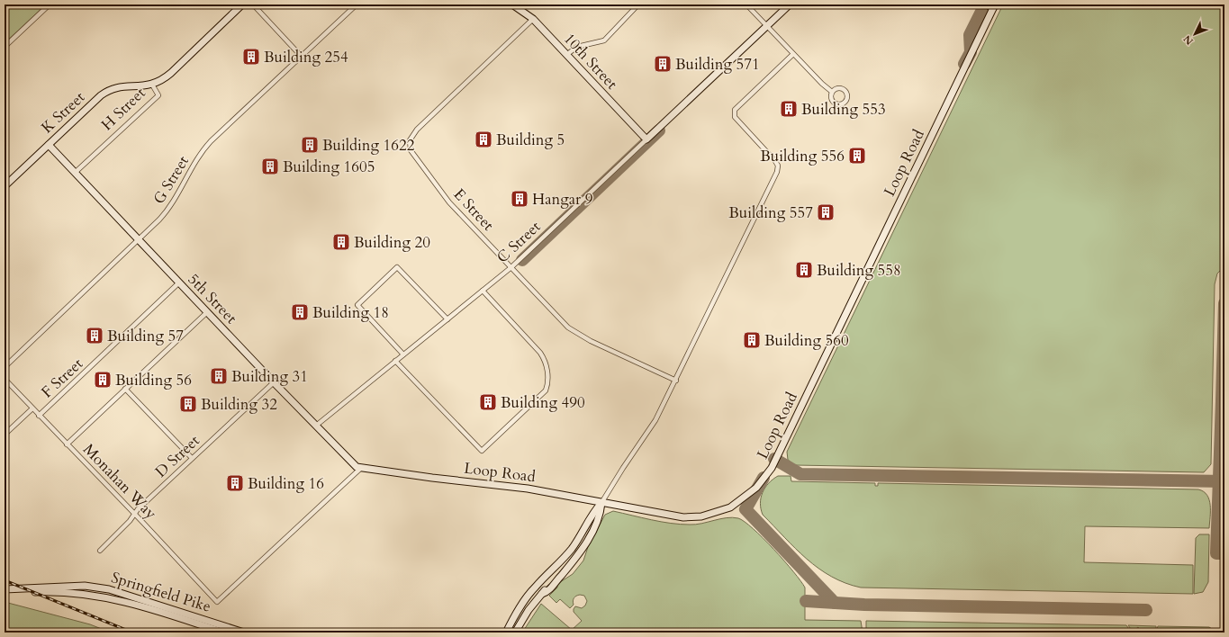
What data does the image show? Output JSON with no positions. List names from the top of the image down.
{
  "streets": {
    "street": [
      "10th Street",
      "H Street",
      "K Street",
      "Loop Road",
      "G Street",
      "E Street",
      "C Street",
      "5th Street",
      "F Street",
      "D Street",
      "Monahan Way",
      "Springfield Pike"
    ]
  },
  "crossings": [
    ["10th Street", "E Street"],
    ["10th Street", "C Street"],
    ["H Street", "K Street"],
    ["H Street", "5th Street"],
    ["K Street", "5th Street"],
    ["Loop Road", "5th Street"],
    ["Loop Road", "Monahan Way"],
    ["G Street", "5th Street"],
    ["E Street", "C Street"],
    ["C Street", "5th Street"],
    ["5th Street", "F Street"],
    ["5th Street", "D Street"],
    ["5th Street", "Monahan Way"],
    ["F Street", "Monahan Way"],
    ["D Street", "Monahan Way"]
  ],
  "places": {
    "building": [
      "Building 254",
      "Building 571",
      "Building 553",
      "Building 5",
      "Building 1622",
      "Building 556",
      "Building 1605",
      "Hangar 9",
      "Building 557",
      "Building 20",
      "Building 558",
      "Building 18",
      "Building 57",
      "Building 560",
      "Building 31",
      "Building 56",
      "Building 490",
      "Building 32",
      "Building 16"
    ]
  },
  "north": "bottom left"
}
